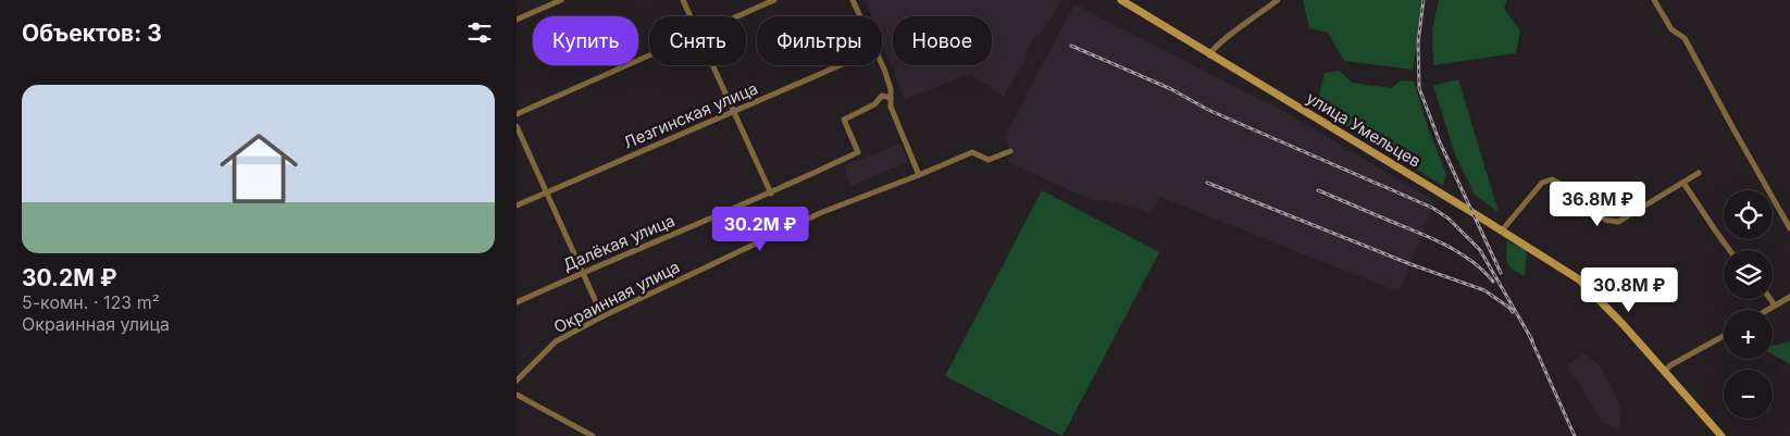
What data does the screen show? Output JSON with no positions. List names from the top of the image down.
{
  "streets": {
    "street": [
      "Лезгинская улица",
      "улица Умельцев",
      "Далёкая улица",
      "Окраинная улица"
    ]
  },
  "page": {
    "heading": "Объектов: 3",
    "chip": [
      "Купить",
      "Снять",
      "Фильтры",
      "Новое"
    ],
    "list": [
      {
        "name": "30.2M ₽",
        "note": "5-комн. · 123 m² · Окраинная улица"
      }
    ],
    "price": ["36.8M ₽", "30.2M ₽", "30.8M ₽"],
    "map_buttons": ["+", "−"]
  }
}
